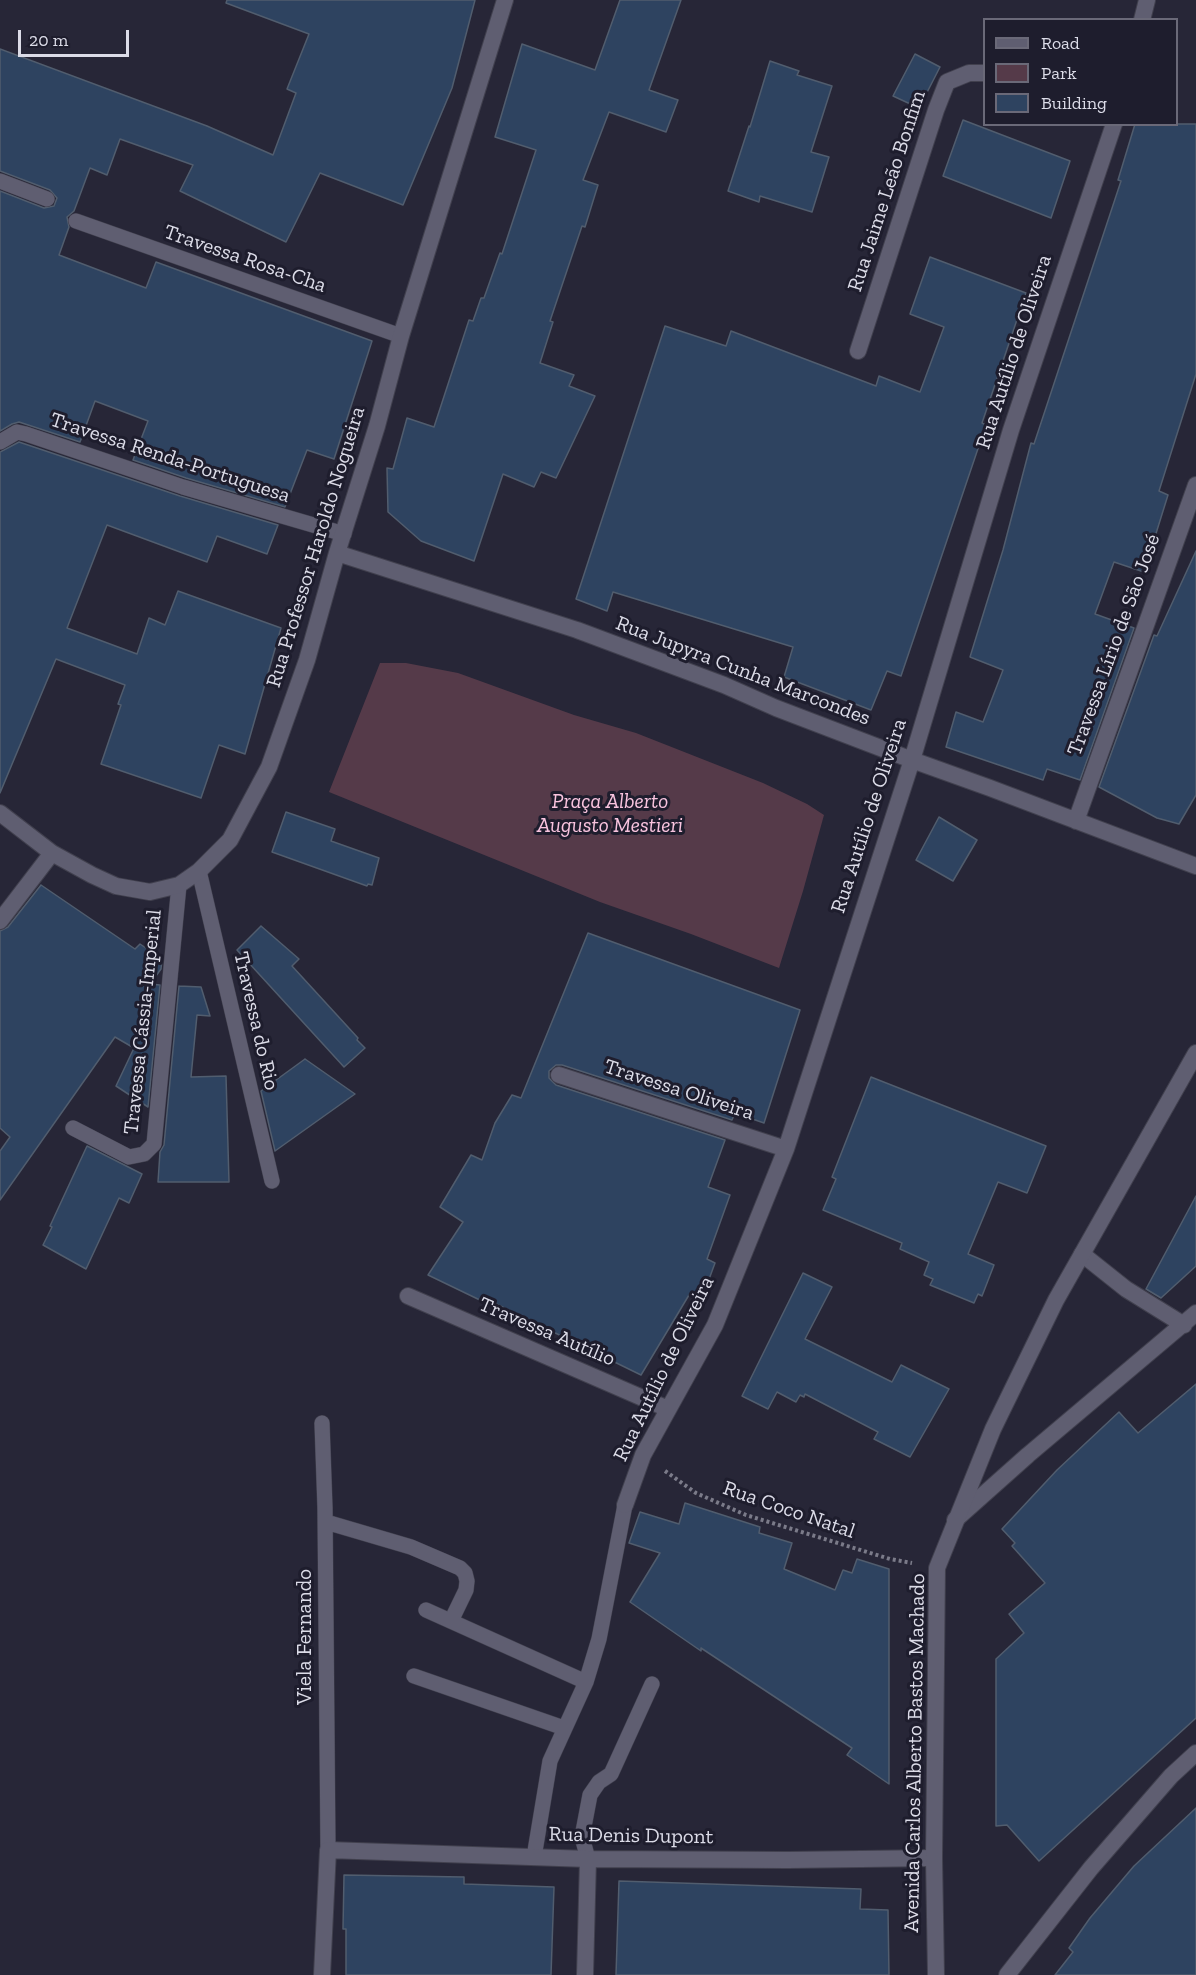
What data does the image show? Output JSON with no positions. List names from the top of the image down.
{
  "streets": {
    "street": [
      "Rua Jaime Leão Bonfim",
      "Rua Autílio de Oliveira",
      "Rua Professor Haroldo Nogueira",
      "Travessa Lírio de São José",
      "Rua Jupyra Cunha Marcondes",
      "Travessa Oliveira",
      "Travessa Autílio",
      "Avenida Carlos Alberto Bastos Machado",
      "Rua Denis Dupont"
    ],
    "lane": [
      "Travessa Rosa-Cha",
      "Travessa Renda-Portuguesa",
      "Travessa do Rio",
      "Travessa Cássia-Imperial",
      "Viela Fernando"
    ],
    "path": ["Rua Coco Natal"]
  },
  "crossings": [
    ["Travessa Rosa-Cha", "Rua Professor Haroldo Nogueira"],
    ["Rua Autílio de Oliveira", "Rua Jupyra Cunha Marcondes"],
    ["Rua Autílio de Oliveira", "Travessa Oliveira"],
    ["Rua Autílio de Oliveira", "Travessa Autílio"],
    ["Rua Autílio de Oliveira", "Rua Coco Natal"],
    ["Travessa Renda-Portuguesa", "Rua Professor Haroldo Nogueira"],
    ["Rua Professor Haroldo Nogueira", "Rua Jupyra Cunha Marcondes"],
    ["Rua Professor Haroldo Nogueira", "Travessa do Rio"],
    ["Rua Professor Haroldo Nogueira", "Travessa Cássia-Imperial"],
    ["Travessa Lírio de São José", "Rua Jupyra Cunha Marcondes"],
    ["Rua Coco Natal", "Avenida Carlos Alberto Bastos Machado"],
    ["Viela Fernando", "Rua Denis Dupont"],
    ["Avenida Carlos Alberto Bastos Machado", "Rua Denis Dupont"]
  ],
  "parks": ["Praça Alberto Augusto Mestieri"],
  "legend": ["Road", "Park", "Building"],
  "scale_bar": "20 m"
}
